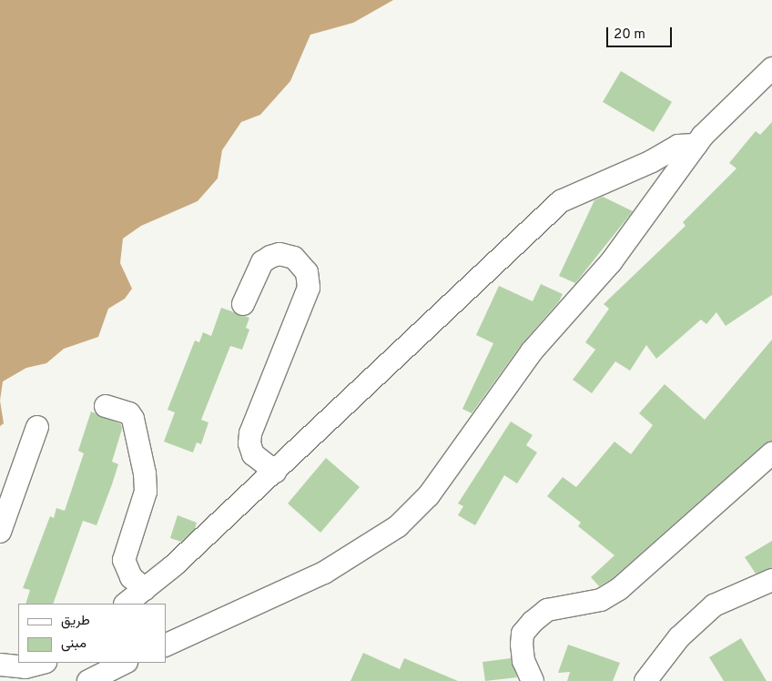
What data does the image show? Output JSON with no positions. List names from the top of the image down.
{
  "legend": ["طريق", "مبنى"],
  "scale_bar": "20 m"
}
